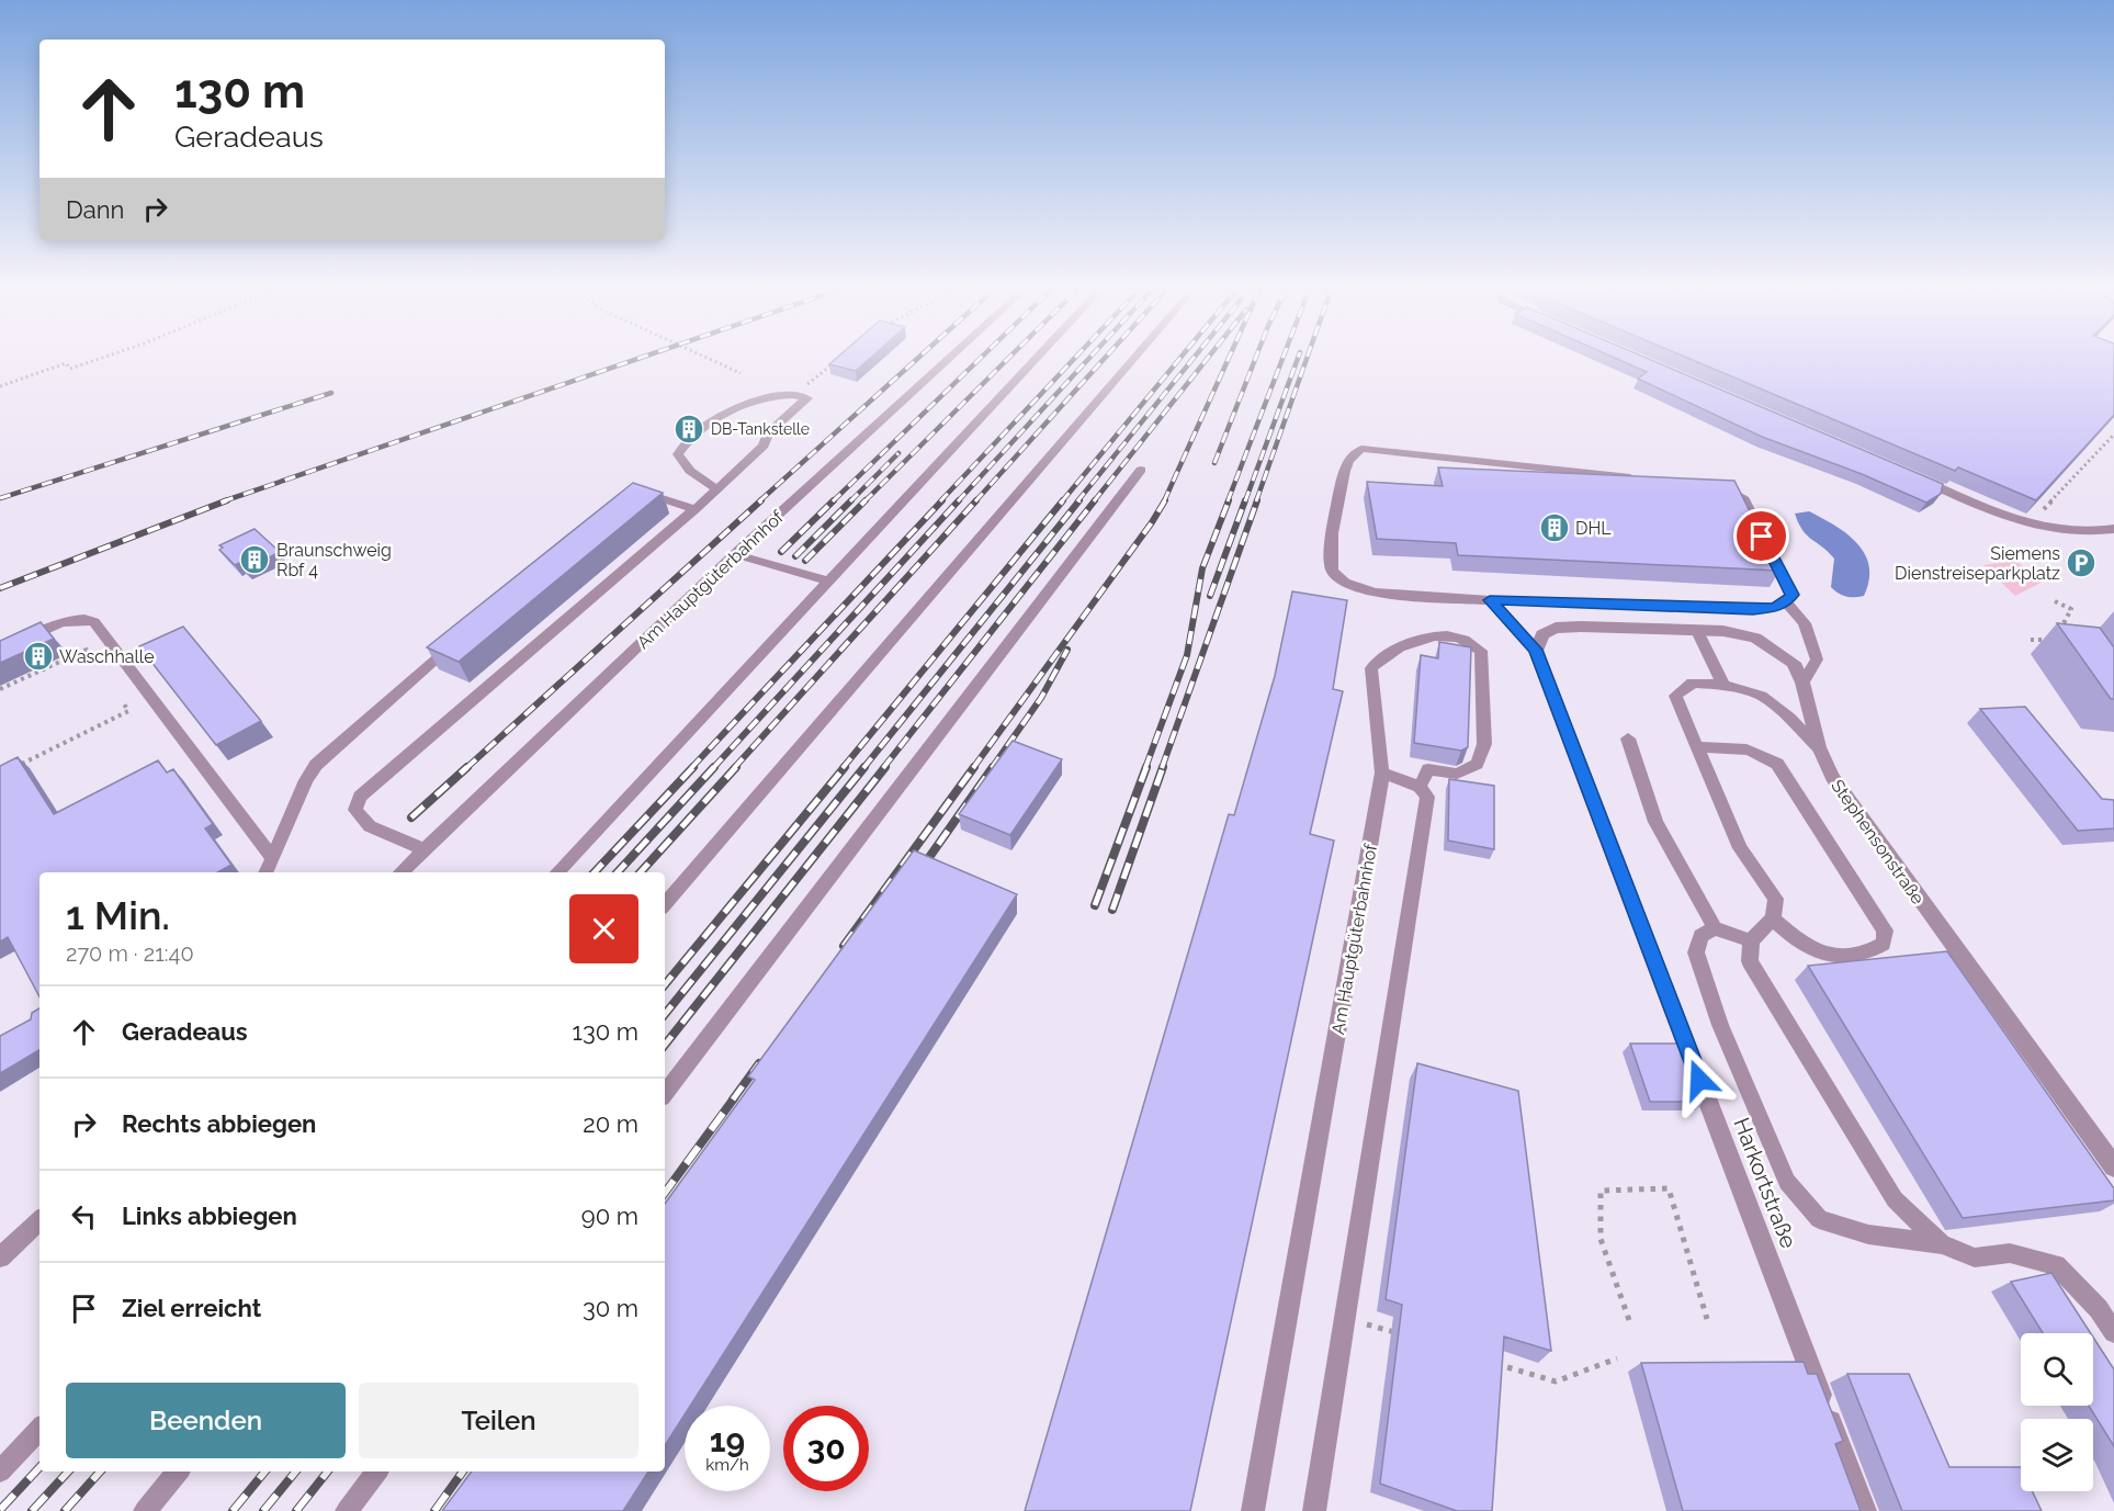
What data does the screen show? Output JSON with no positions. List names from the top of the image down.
{
  "streets": {
    "street": ["Stephensonstraße", "Harkortstraße"],
    "lane": ["Am Hauptgüterbahnhof"]
  },
  "crossings": [
    ["Stephensonstraße", "Harkortstraße"]
  ],
  "places": {
    "building": [
      "DB-Tankstelle",
      "DHL",
      "Braunschweig Rbf 4",
      "Waschhalle"
    ],
    "parking": ["Siemens Dienstreiseparkplatz"]
  },
  "page": {
    "turn": ["130 m", "Geradeaus"],
    "then": "Dann",
    "heading": ["1 Min.", "270 m · 21:40"],
    "list": [
      {
        "name": "Geradeaus",
        "value": "130 m"
      },
      {
        "name": "Rechts abbiegen",
        "value": "20 m"
      },
      {
        "name": "Links abbiegen",
        "value": "90 m"
      },
      {
        "name": "Ziel erreicht",
        "value": "30 m"
      }
    ],
    "buttons": ["Beenden", "Teilen"],
    "speed": "19 km/h",
    "limit": "30"
  }
}
